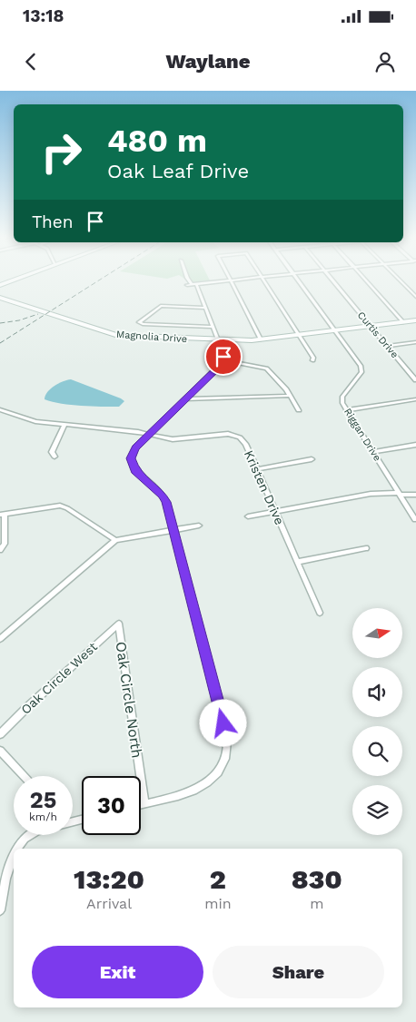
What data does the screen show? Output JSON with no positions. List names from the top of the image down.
{
  "streets": {
    "street": [
      "Curtis Drive",
      "Magnolia Drive",
      "Riggan Drive",
      "Kristen Drive",
      "Oak Circle West",
      "Oak Circle North"
    ]
  },
  "crossings": [
    ["Curtis Drive", "Magnolia Drive"],
    ["Magnolia Drive", "Riggan Drive"],
    ["Oak Circle West", "Oak Circle North"]
  ],
  "north": "right",
  "page": {
    "status": "13:18",
    "header": "Waylane",
    "turn": ["480 m", "Oak Leaf Drive"],
    "then": "Then",
    "speed": "25 km/h",
    "limit": "30",
    "eta": [
      "13:20",
      "Arrival",
      "2",
      "min",
      "830",
      "m"
    ],
    "buttons": ["Exit", "Share"]
  }
}
